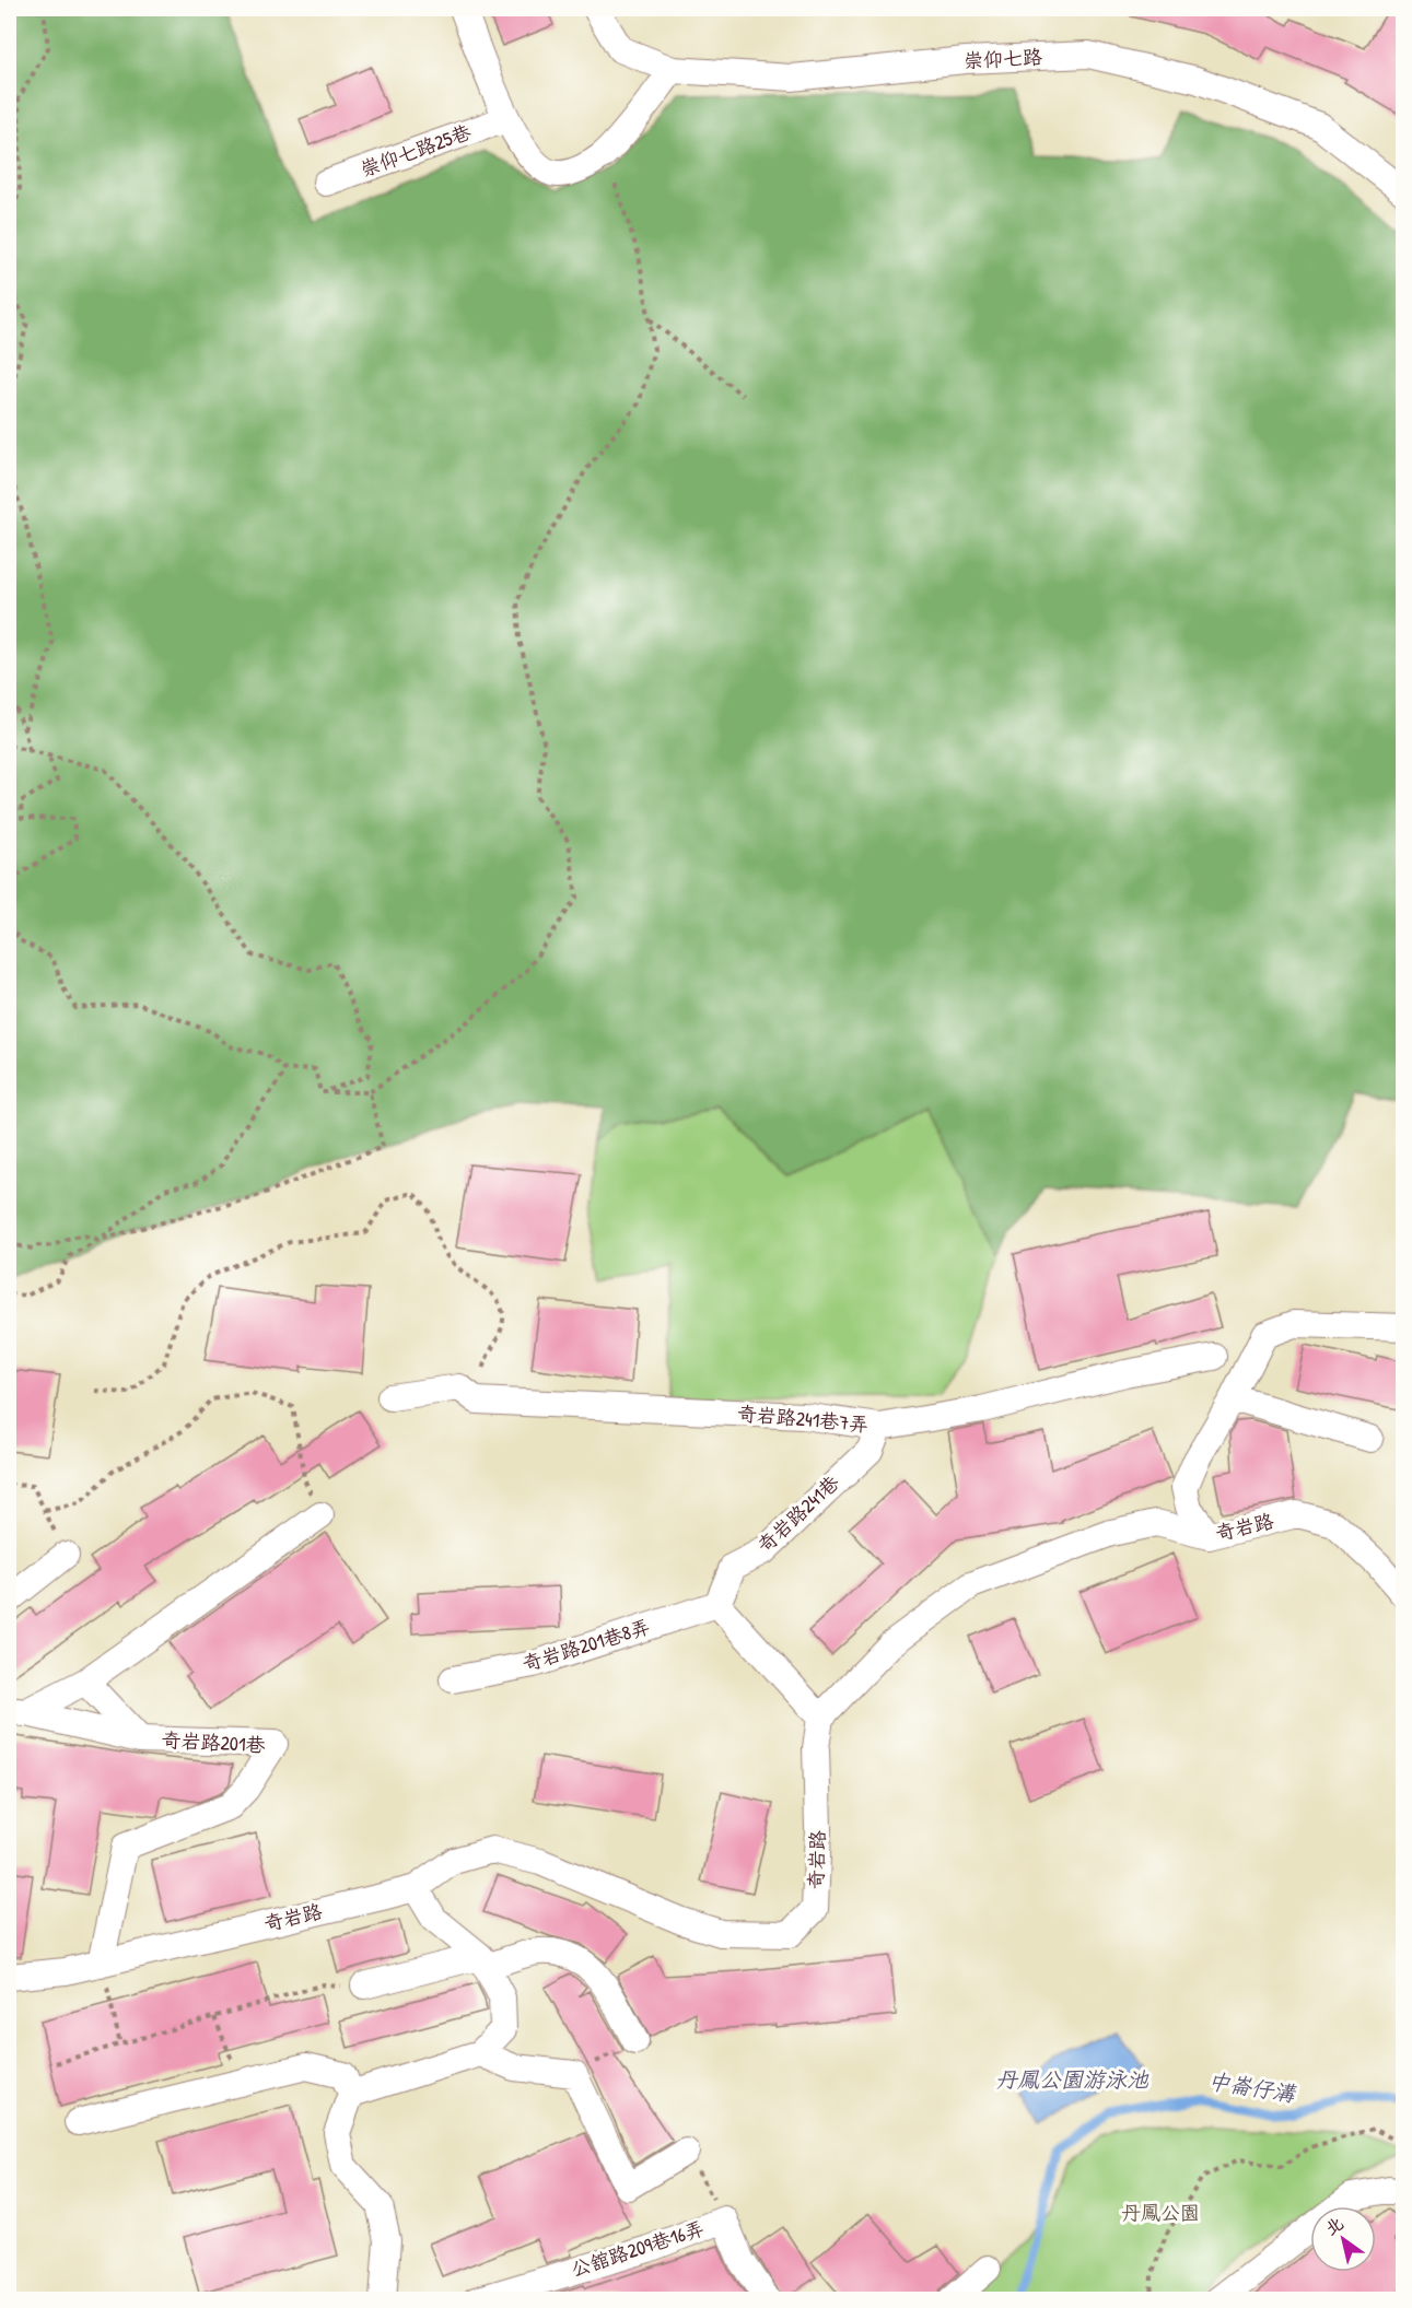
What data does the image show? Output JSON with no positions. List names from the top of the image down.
{
  "streets": {
    "street": [
      "崇仰七路",
      "崇仰七路25巷",
      "奇岩路241巷7弄",
      "奇岩路241巷",
      "奇岩路",
      "奇岩路201巷8弄",
      "奇岩路201巷",
      "公舘路209巷16弄"
    ]
  },
  "crossings": [
    ["奇岩路241巷7弄", "奇岩路241巷"],
    ["奇岩路241巷", "奇岩路201巷8弄"],
    ["奇岩路", "奇岩路201巷"]
  ],
  "water": ["丹鳳公園游泳池", "中崙仔溝"],
  "parks": ["丹鳳公園"],
  "north": "top left"
}
